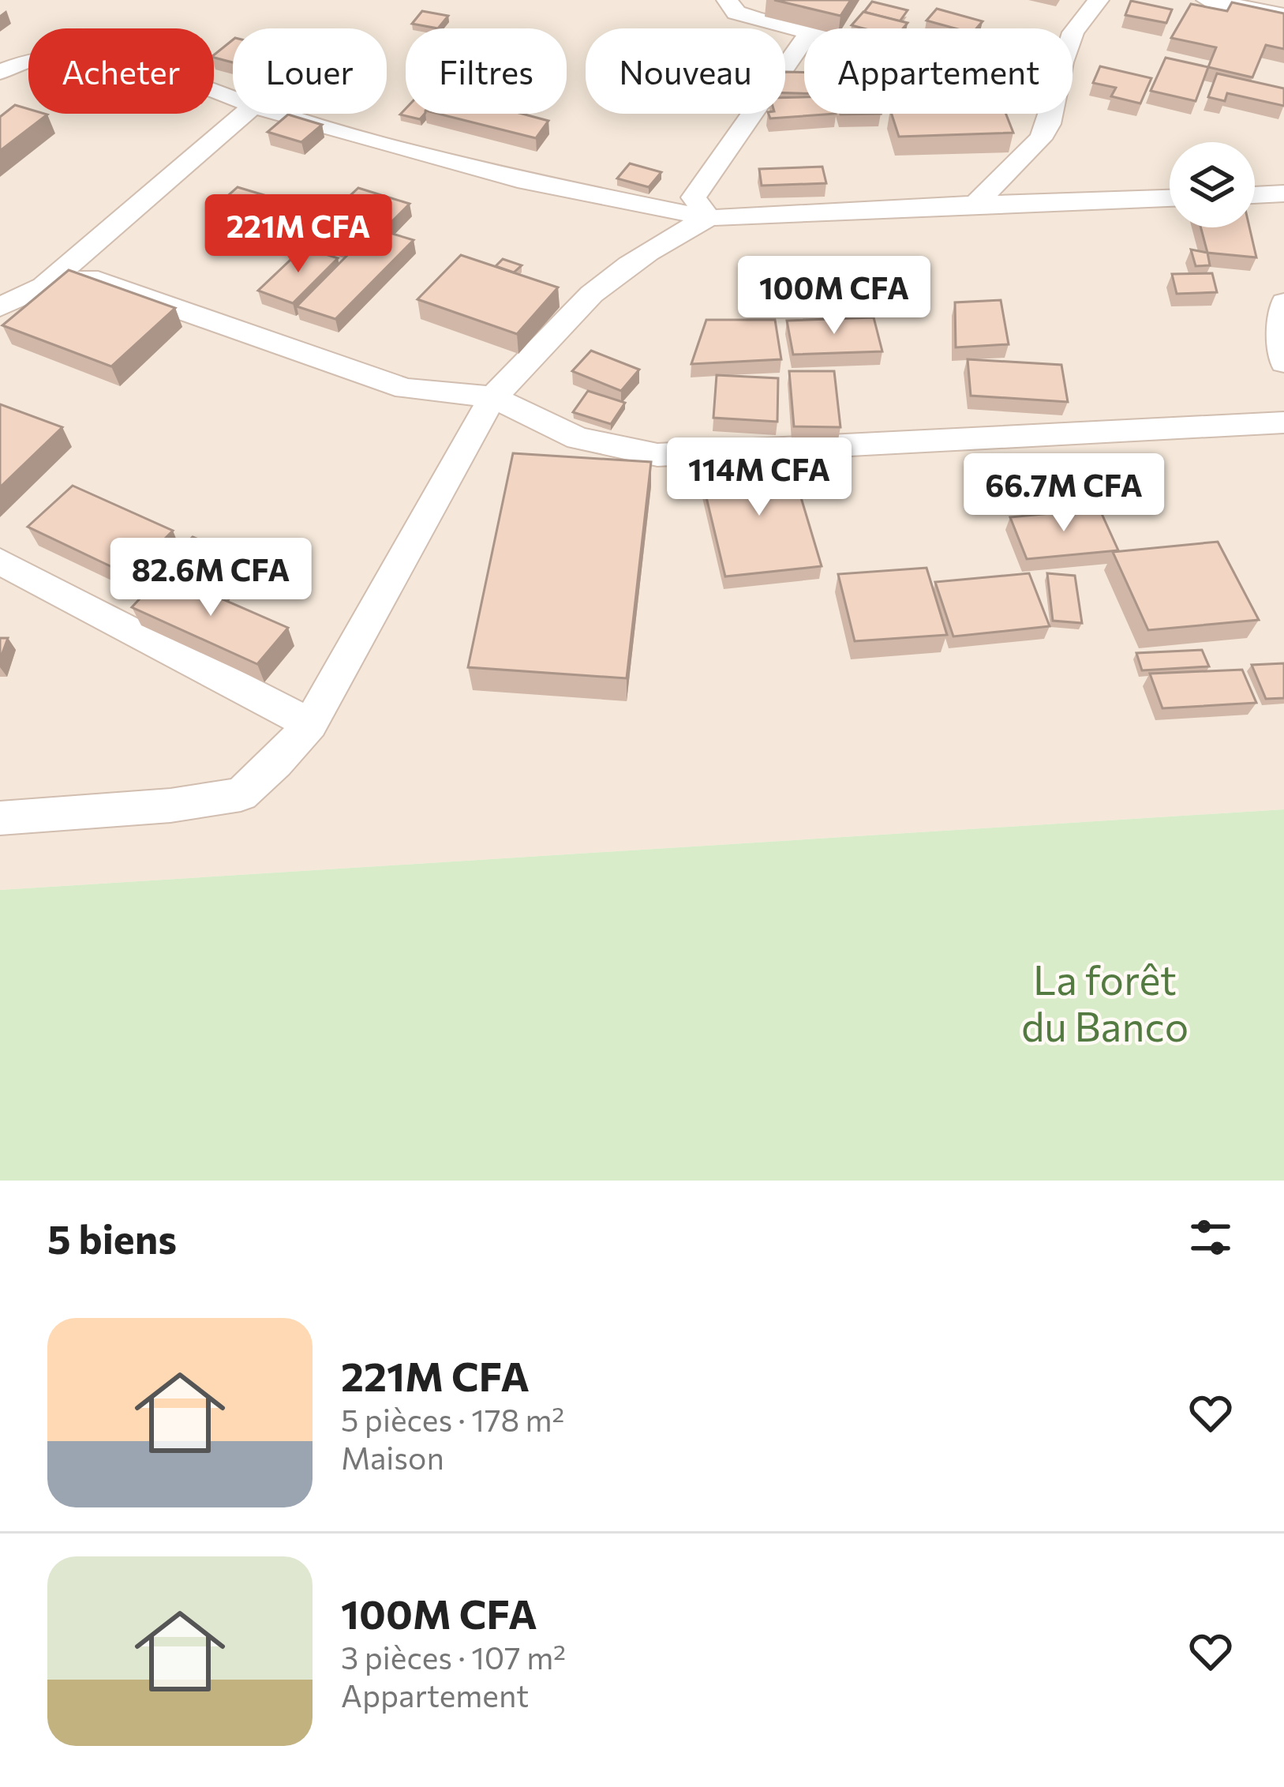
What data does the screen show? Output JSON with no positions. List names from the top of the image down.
{
  "parks": ["La forêt du Banco"],
  "page": {
    "chip": [
      "Acheter",
      "Louer",
      "Filtres",
      "Nouveau",
      "Appartement"
    ],
    "price": [
      "221M CFA",
      "100M CFA",
      "114M CFA",
      "66.7M CFA",
      "82.6M CFA"
    ],
    "heading": "5 biens",
    "list": [
      {
        "name": "221M CFA",
        "note": "5 pièces · 178 m² · Maison"
      },
      {
        "name": "100M CFA",
        "note": "3 pièces · 107 m² · Appartement"
      }
    ]
  }
}
